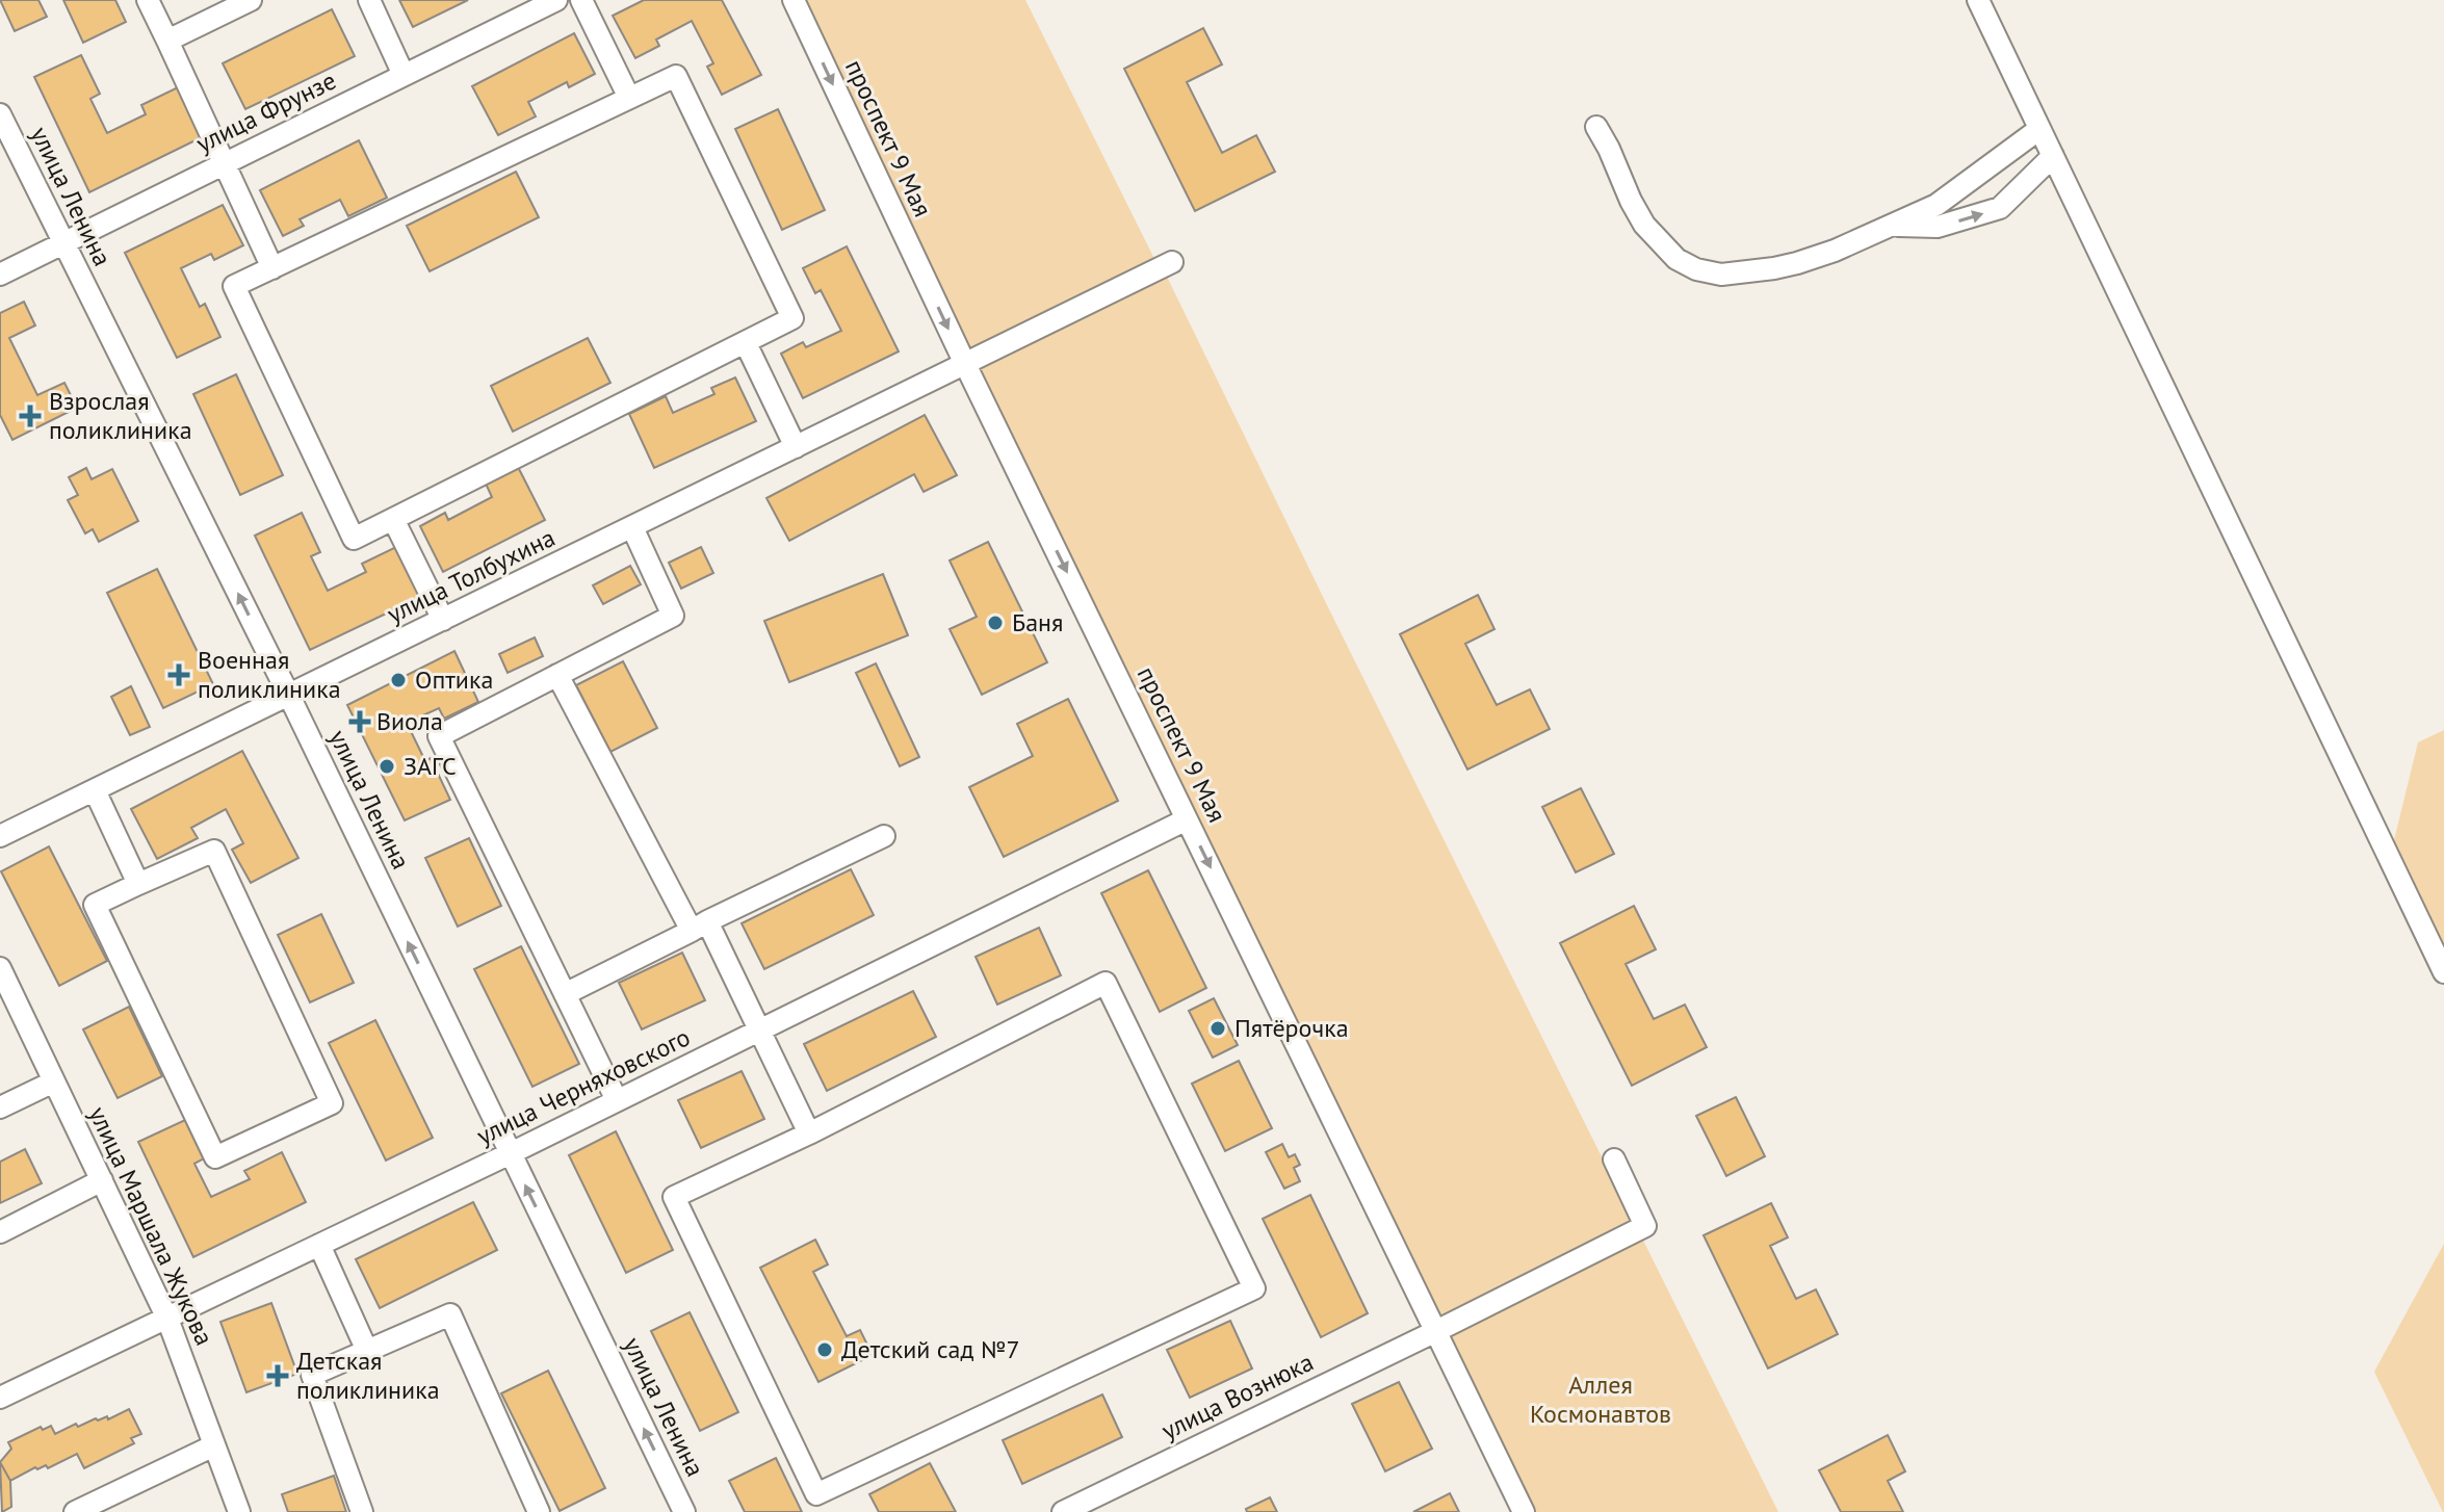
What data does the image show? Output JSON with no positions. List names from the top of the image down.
{
  "streets": {
    "street": [
      "улица Фрунзе",
      "проспект 9 Мая",
      "улица Ленина",
      "улица Толбухина",
      "улица Черняховского",
      "улица Маршала Жукова",
      "улица Вознюка"
    ]
  },
  "crossings": [
    ["улица Фрунзе", "улица Ленина"],
    ["проспект 9 Мая", "улица Толбухина"],
    ["проспект 9 Мая", "улица Черняховского"],
    ["проспект 9 Мая", "улица Вознюка"],
    ["улица Ленина", "улица Толбухина"],
    ["улица Ленина", "улица Черняховского"],
    ["улица Черняховского", "улица Маршала Жукова"]
  ],
  "one_way": ["проспект 9 Мая", "улица Ленина"],
  "parks": ["Аллея Космонавтов"],
  "places": {
    "health": [
      "Взрослая поликлиника",
      "Военная поликлиника",
      "Виола",
      "Детская поликлиника"
    ],
    "other": [
      "Баня",
      "Оптика",
      "ЗАГС",
      "Пятёрочка",
      "Детский сад №7"
    ]
  }
}
